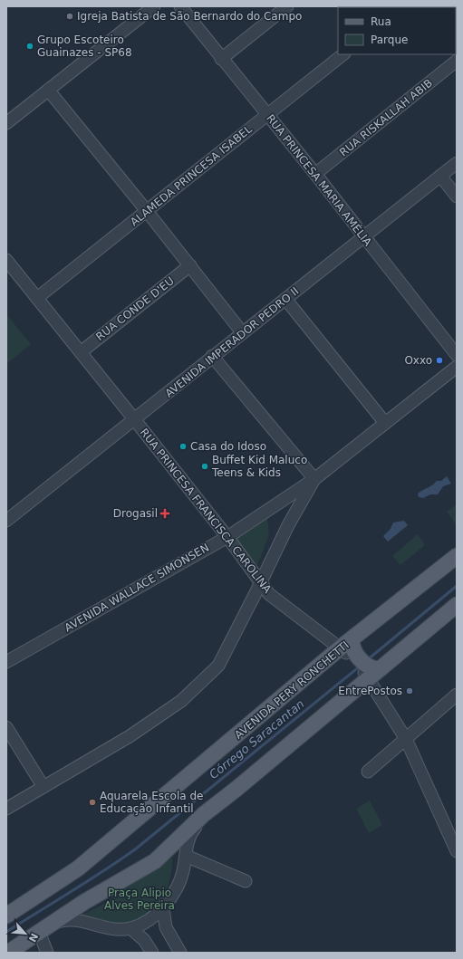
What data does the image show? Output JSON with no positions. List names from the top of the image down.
{
  "streets": {
    "main road": ["AVENIDA PERY RONCHETTI"],
    "street": [
      "RUA RISKALLAH ABIB",
      "ALAMEDA PRINCESA ISABEL",
      "RUA PRINCESA MARIA AMÉLIA",
      "RUA CONDE D'EU",
      "AVENIDA IMPERADOR PEDRO II",
      "RUA PRINCESA FRANCISCA CAROLINA",
      "AVENIDA WALLACE SIMONSEN"
    ]
  },
  "crossings": [
    ["RUA RISKALLAH ABIB", "RUA PRINCESA MARIA AMÉLIA"],
    ["ALAMEDA PRINCESA ISABEL", "RUA PRINCESA MARIA AMÉLIA"],
    ["ALAMEDA PRINCESA ISABEL", "RUA PRINCESA FRANCISCA CAROLINA"],
    ["RUA PRINCESA MARIA AMÉLIA", "AVENIDA IMPERADOR PEDRO II"],
    ["RUA CONDE D'EU", "RUA PRINCESA FRANCISCA CAROLINA"],
    ["AVENIDA IMPERADOR PEDRO II", "RUA PRINCESA FRANCISCA CAROLINA"],
    ["RUA PRINCESA FRANCISCA CAROLINA", "AVENIDA WALLACE SIMONSEN"],
    ["RUA PRINCESA FRANCISCA CAROLINA", "AVENIDA PERY RONCHETTI"]
  ],
  "water": ["Córrego Saracantan"],
  "parks": ["Praça Alipio Alves Pereira"],
  "places": {
    "other": [
      "Igreja Batista de São Bernardo do Campo",
      "Grupo Escoteiro Guainazes - SP68",
      "Oxxo",
      "Casa do Idoso",
      "Buffet Kid Maluco Teens & Kids",
      "EntrePostos",
      "Aquarela Escola de Educação Infantil"
    ],
    "health": ["Drogasil"]
  },
  "legend": ["Rua", "Parque"],
  "north": "bottom right"
}
